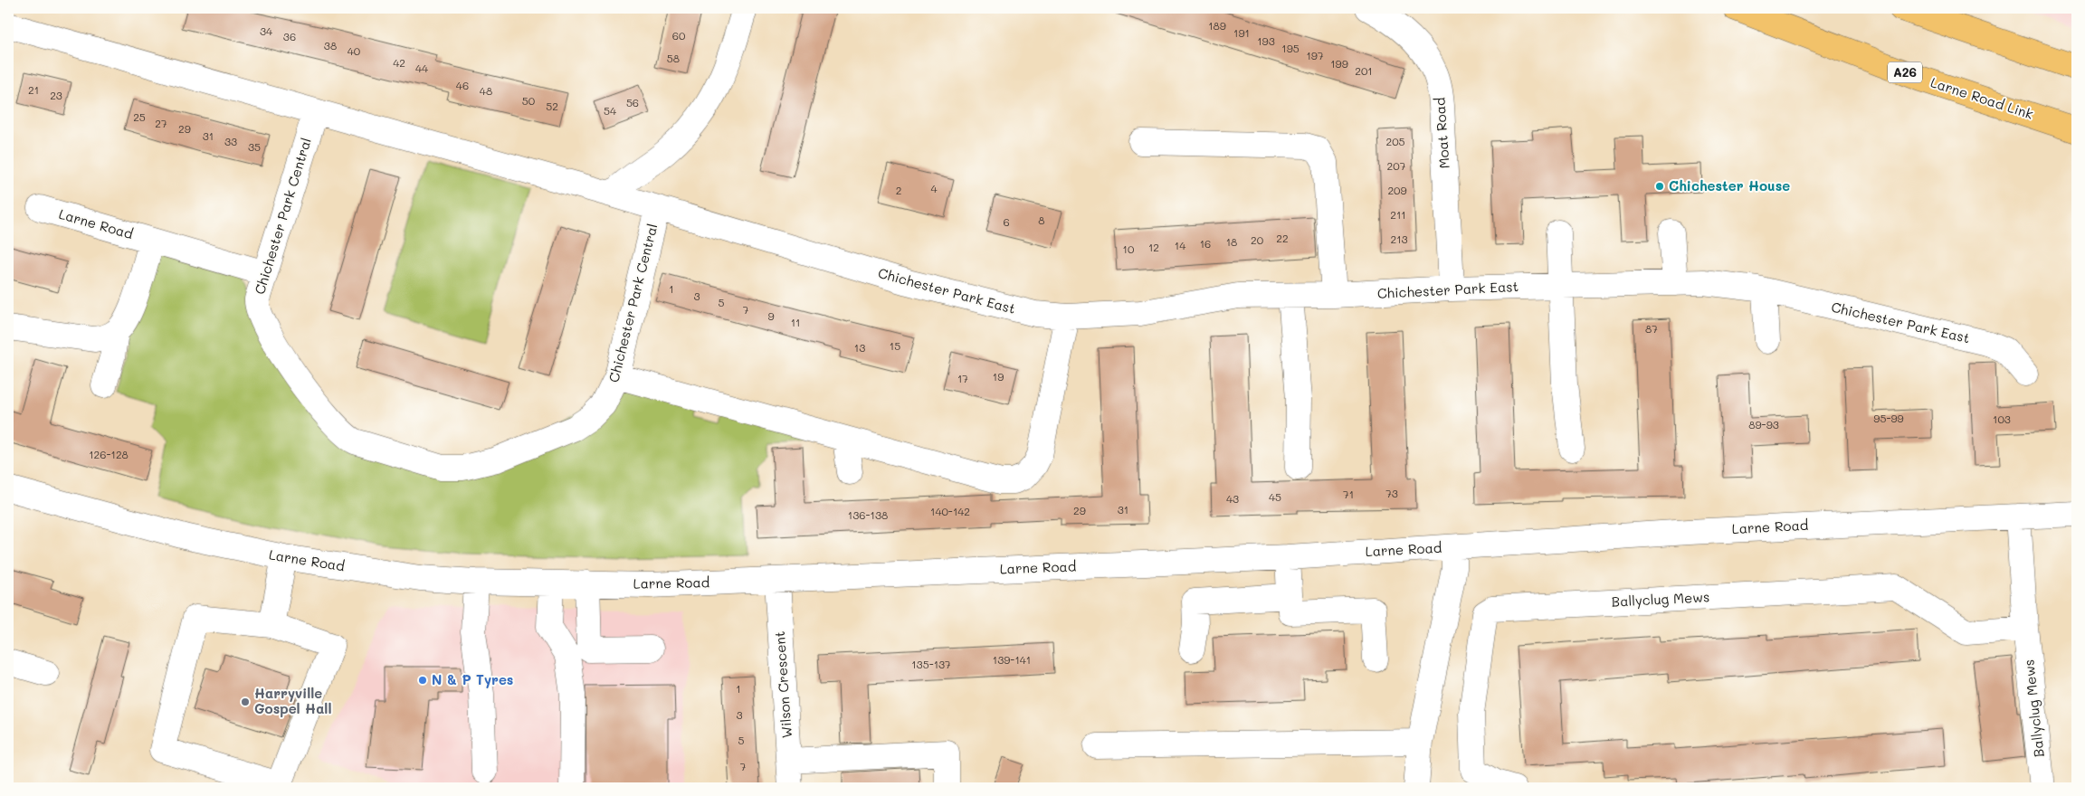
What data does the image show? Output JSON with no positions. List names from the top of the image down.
{
  "streets": {
    "main road": ["A26", "Larne Road Link"],
    "street": [
      "Moat Road",
      "Chichester Park Central",
      "Larne Road",
      "Chichester Park East",
      "Ballyclug Mews",
      "Wilson Crescent"
    ]
  },
  "crossings": [
    ["Moat Road", "Chichester Park East"],
    ["Chichester Park Central", "Larne Road"],
    ["Chichester Park Central", "Chichester Park East"],
    ["Larne Road", "Ballyclug Mews"],
    ["Larne Road", "Wilson Crescent"]
  ],
  "places": ["Chichester House", "N & P Tyres", "Harryville Gospel Hall"],
  "house_numbers": [
    "189",
    "34",
    "191",
    "60",
    "36",
    "193",
    "38",
    "195",
    "40",
    "197",
    "58",
    "42",
    "199",
    "44",
    "201",
    "46",
    "21",
    "48",
    "23",
    "50",
    "56",
    "52",
    "54",
    "25",
    "27",
    "29",
    "31",
    "33",
    "205",
    "35",
    "207",
    "4",
    "2",
    "209",
    "211",
    "8",
    "6",
    "22",
    "213",
    "20",
    "18",
    "16",
    "14",
    "12",
    "10",
    "1",
    "3",
    "5",
    "7",
    "9",
    "11",
    "87",
    "15",
    "13",
    "19",
    "17",
    "95-99",
    "103",
    "89-93",
    "126-128",
    "73",
    "71",
    "45",
    "43",
    "31",
    "29",
    "140-142",
    "136-138",
    "139-141",
    "135-137",
    "1",
    "3",
    "5",
    "7"
  ]
}
